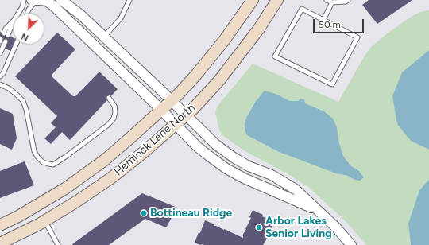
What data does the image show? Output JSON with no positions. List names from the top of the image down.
{
  "streets": {
    "main road": ["Hemlock Lane North"]
  },
  "places": ["Bottineau Ridge", "Arbor Lakes Senior Living"],
  "scale_bar": "50 m",
  "north": "bottom left"
}
